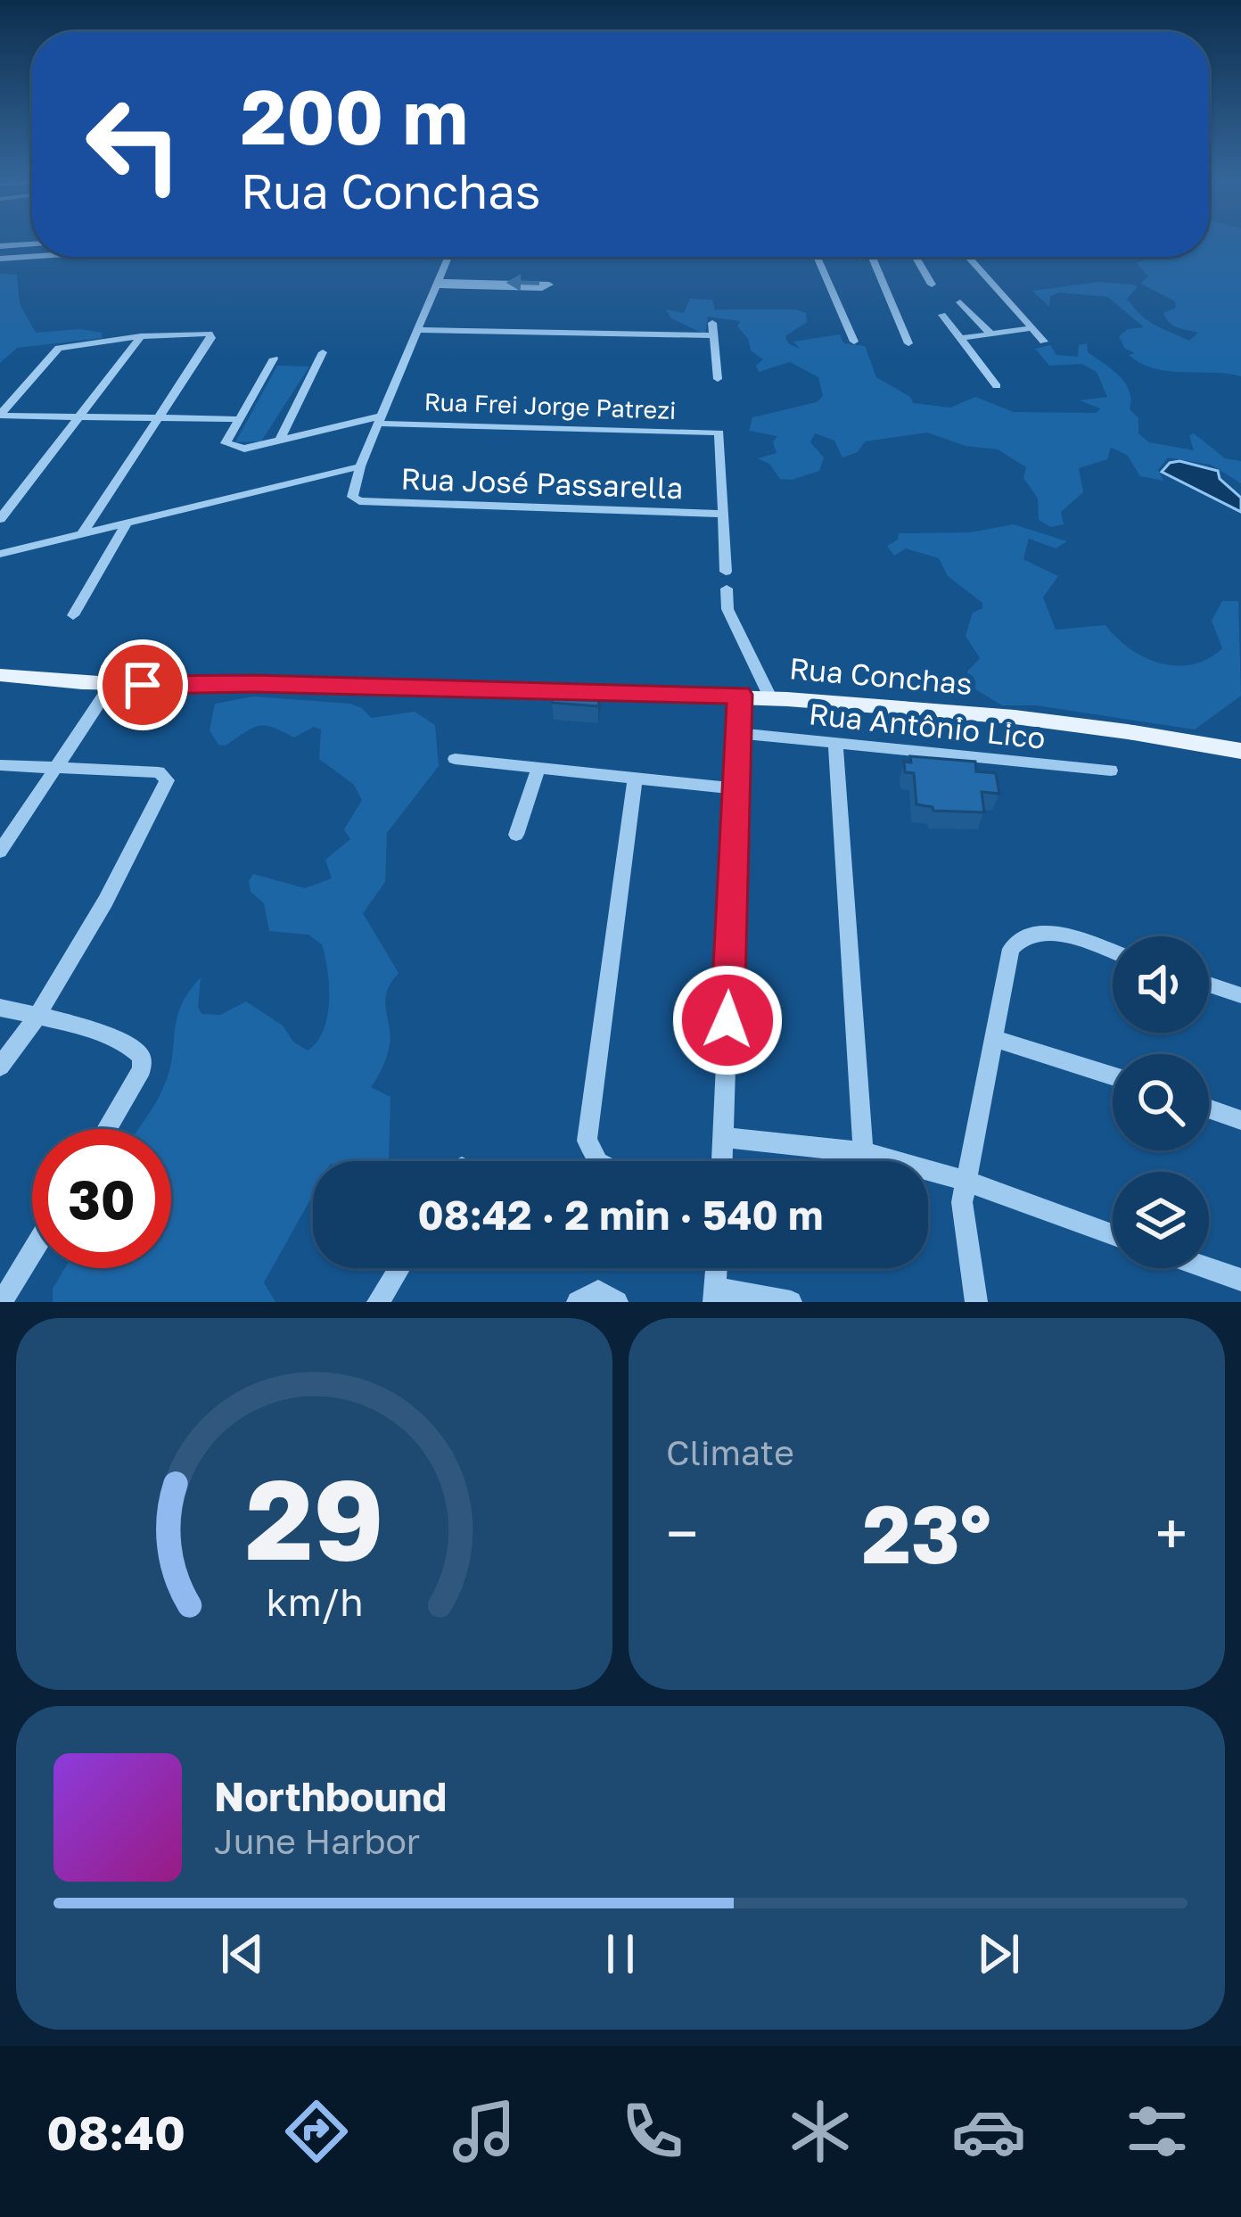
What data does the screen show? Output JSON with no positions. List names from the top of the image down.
{
  "streets": {
    "main road": ["Rua Conchas"],
    "street": ["Rua Frei Jorge Patrezi", "Rua José Passarella", "Rua Antônio Lico"]
  },
  "crossings": [
    ["Rua Frei Jorge Patrezi", "Rua José Passarella"]
  ],
  "page": {
    "turn": ["200 m", "Rua Conchas"],
    "limit": "30",
    "trip": "08:42 · 2 min · 540 m",
    "tile": "Climate",
    "heat": ["−", "23°", "+"],
    "song": ["Northbound", "June Harbor"],
    "tabs": "08:40",
    "gauge": ["29", "km/h"]
  }
}
